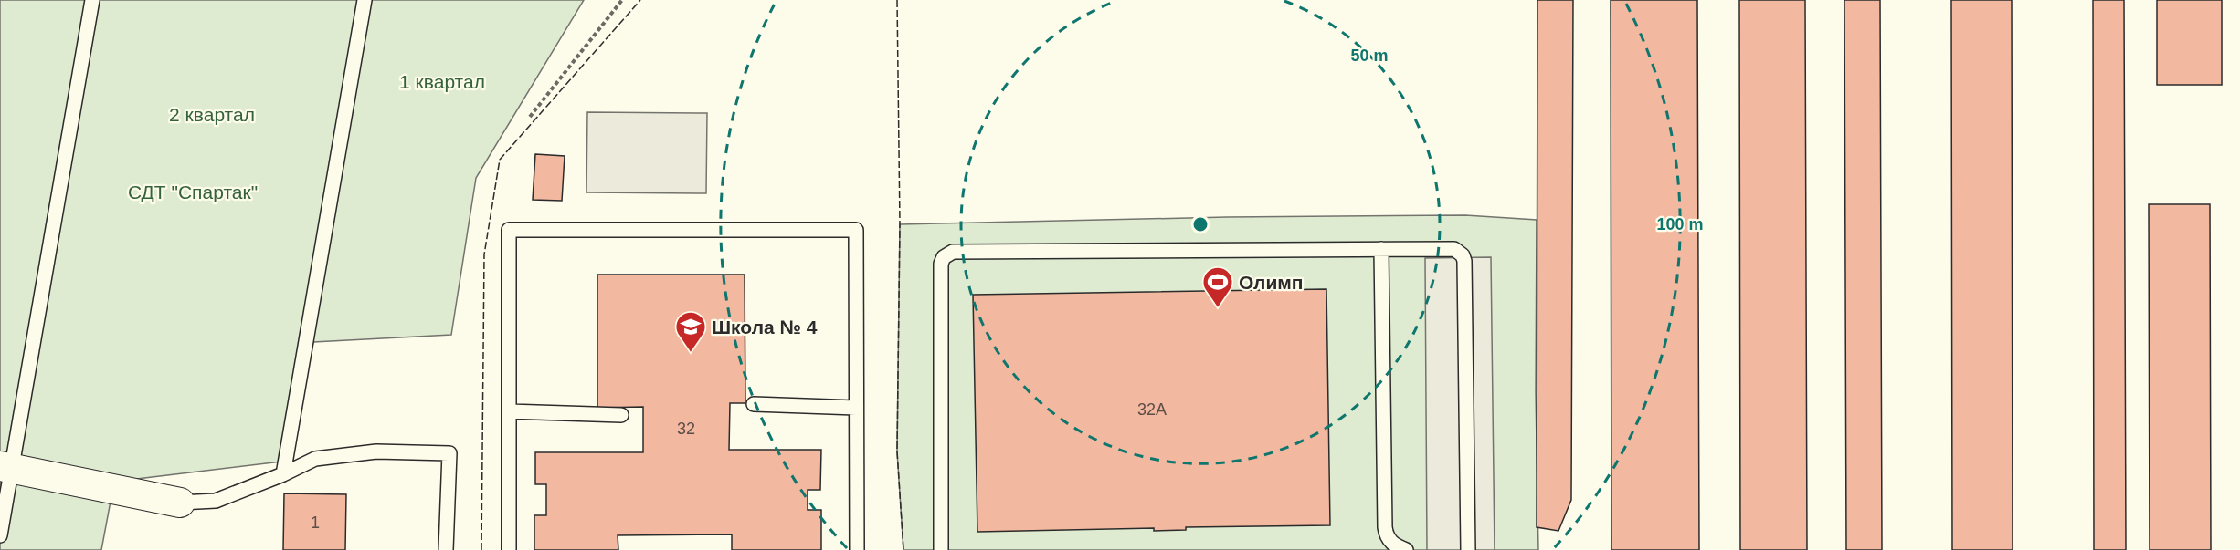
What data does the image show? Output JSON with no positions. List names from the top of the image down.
{
  "parks": ["1 квартал", "2 квартал", "СДТ \"Спартак\""],
  "places": {
    "sports": ["Олимп"],
    "school or university": ["Школа № 4"]
  },
  "house_numbers": ["32А", "32", "1"],
  "rings": ["50 m", "100 m"]
}
